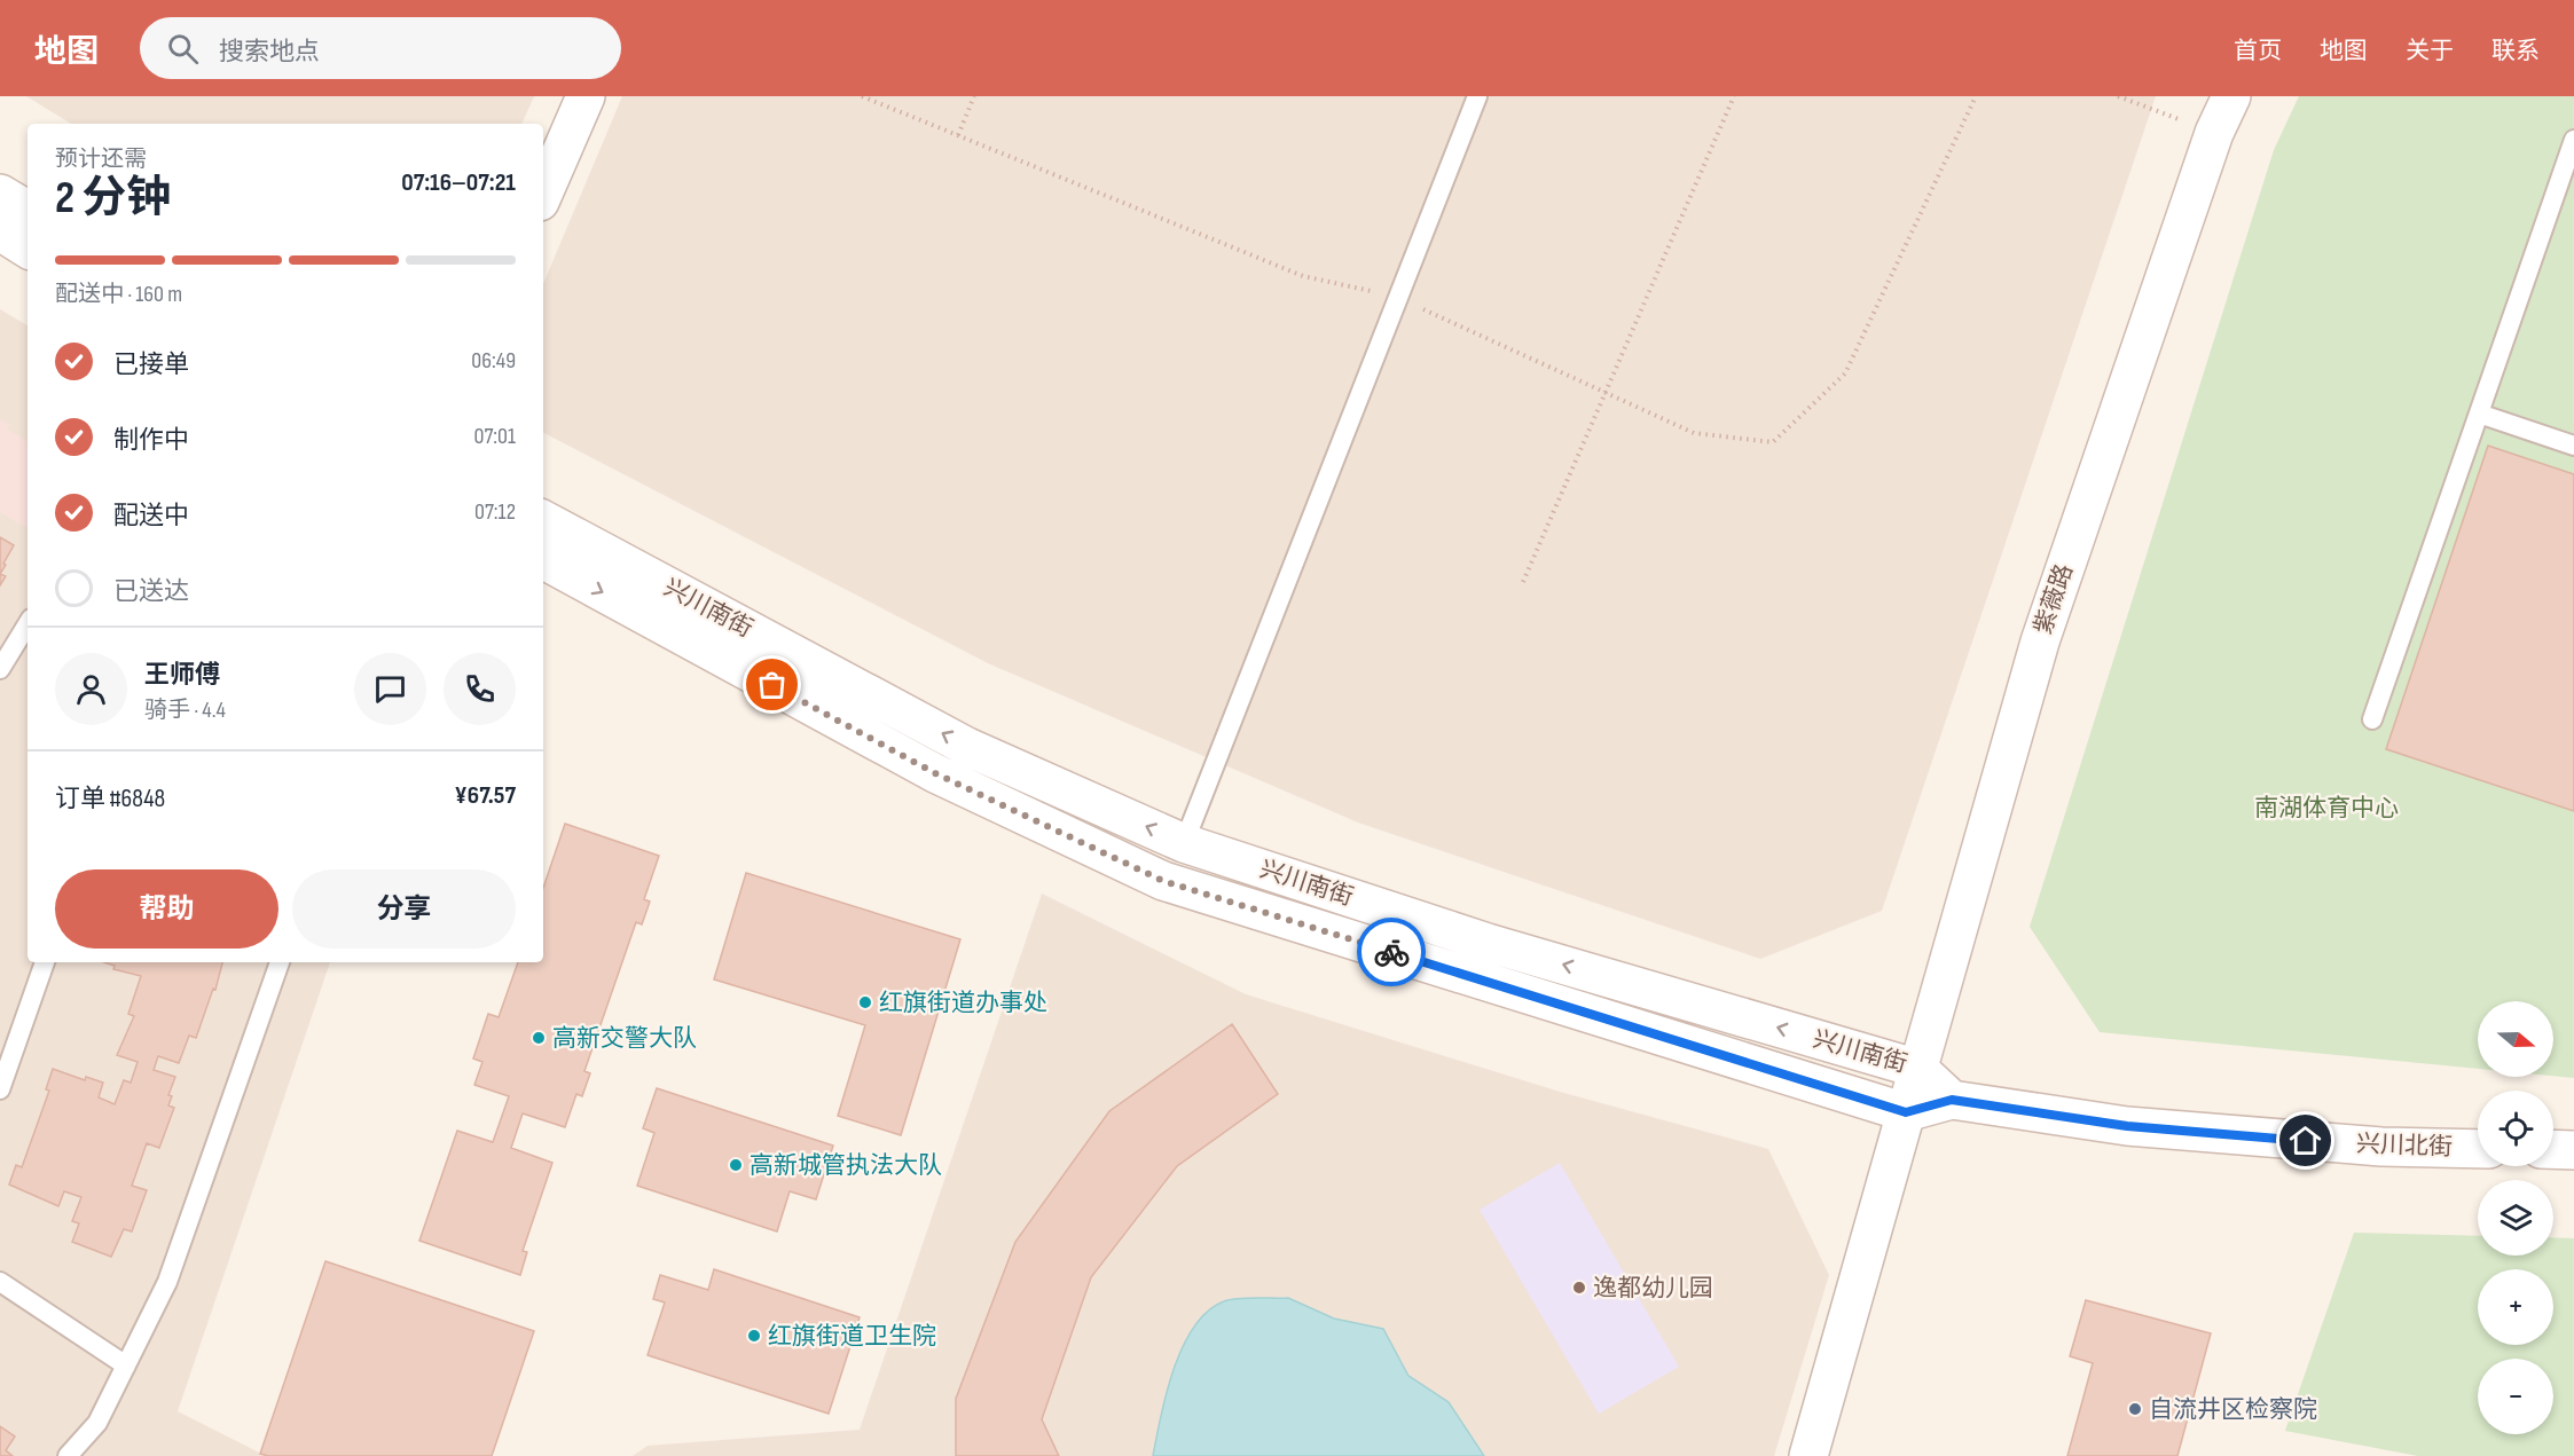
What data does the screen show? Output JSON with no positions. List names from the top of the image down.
{
  "streets": {
    "street": ["紫薇路", "兴川南街", "兴川北街"]
  },
  "crossings": [
    ["紫薇路", "兴川南街"],
    ["兴川南街", "兴川北街"]
  ],
  "parks": ["南湖体育中心"],
  "places": [
    "红旗街道办事处",
    "高新交警大队",
    "高新城管执法大队",
    "逸都幼儿园",
    "红旗街道卫生院",
    "自流井区检察院"
  ],
  "north": "right",
  "page": {
    "header": "地图",
    "search": "搜索地点",
    "nav": [
      "首页",
      "地图",
      "关于",
      "联系"
    ],
    "heading": ["2 分钟", "预计还需", "07:16–07:21"],
    "panel": [
      "王师傅",
      "骑手 · 4.4",
      "订单 #6848",
      "¥67.57"
    ],
    "bar": "配送中 · 160 m",
    "list": [
      ["已接单", "06:49"],
      ["制作中", "07:01"],
      ["配送中", "07:12"],
      "已送达"
    ],
    "buttons": ["帮助", "分享"],
    "map_buttons": ["+", "−"]
  }
}
